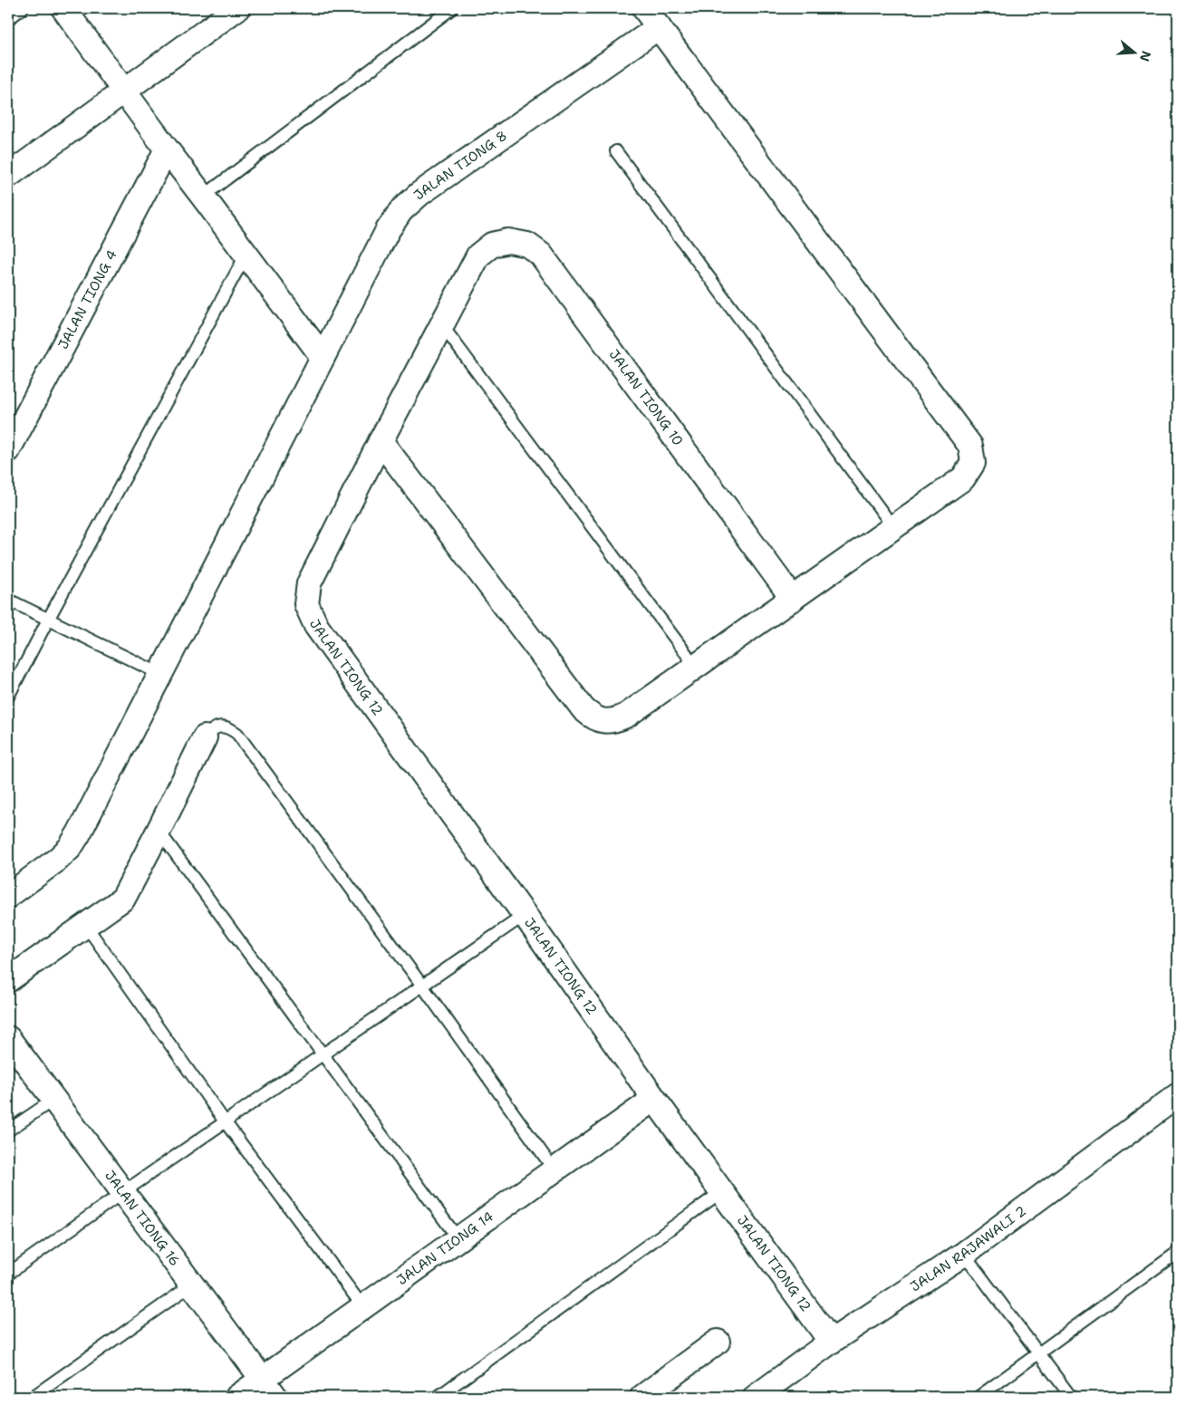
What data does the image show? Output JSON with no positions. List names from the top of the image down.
{
  "streets": {
    "street": [
      "JALAN TIONG 8",
      "JALAN TIONG 4",
      "JALAN TIONG 10",
      "JALAN TIONG 12",
      "JALAN TIONG 16",
      "JALAN TIONG 14",
      "JALAN RAJAWALI 2"
    ]
  },
  "crossings": [
    ["JALAN TIONG 12", "JALAN TIONG 14"],
    ["JALAN TIONG 12", "JALAN RAJAWALI 2"],
    ["JALAN TIONG 16", "JALAN TIONG 14"]
  ],
  "north": "right"
}
